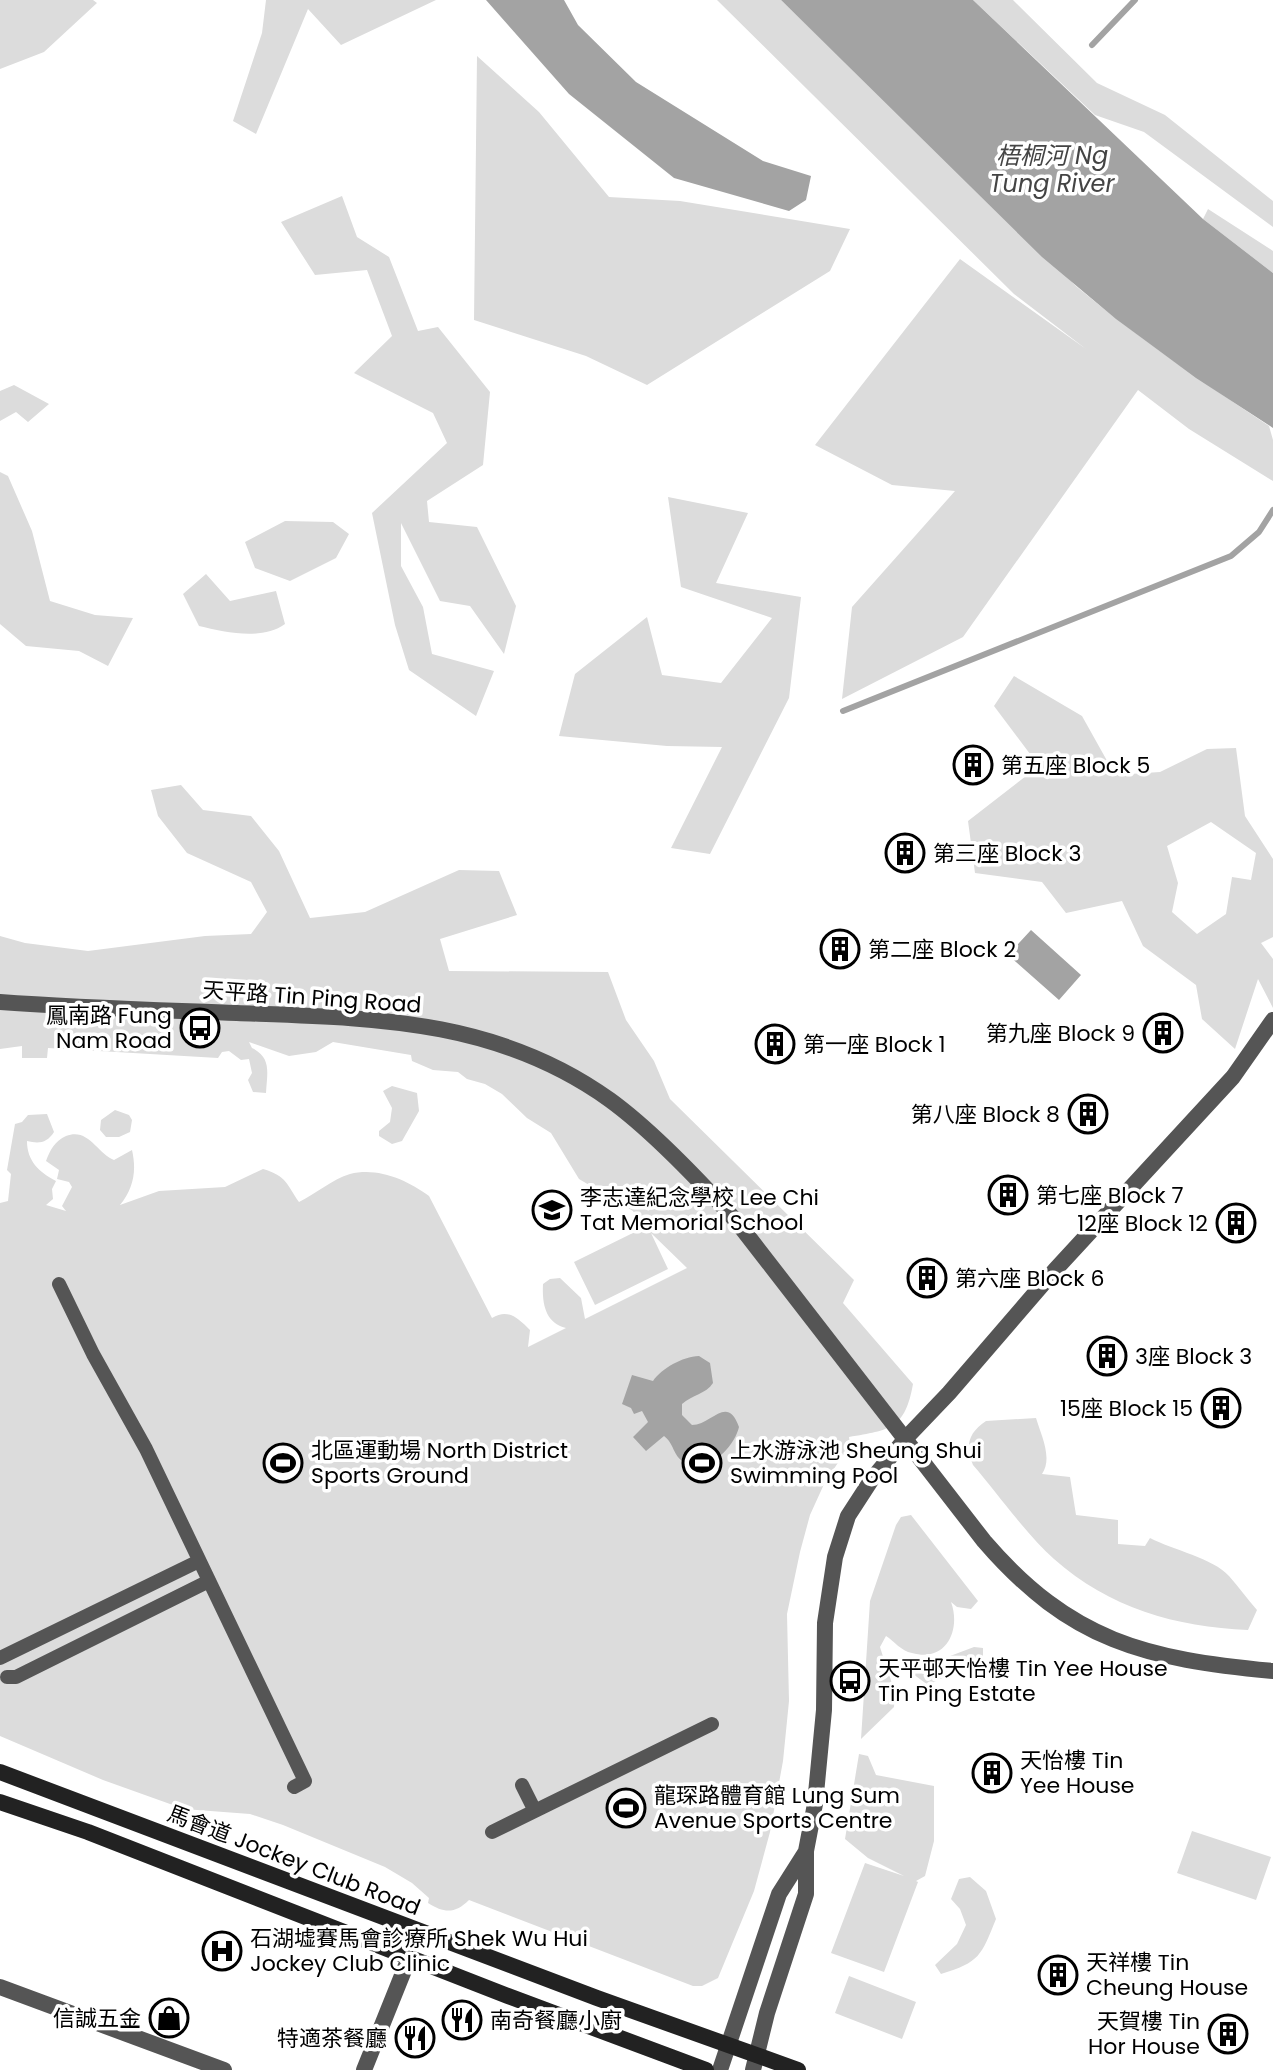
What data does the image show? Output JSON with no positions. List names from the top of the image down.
{
  "streets": {
    "main road": ["馬會道 Jockey Club Road"],
    "street": ["天平路 Tin Ping Road"]
  },
  "water": ["梧桐河 Ng Tung River"],
  "places": {
    "building": [
      "第五座 Block 5",
      "第三座 Block 3",
      "第二座 Block 2",
      "第九座 Block 9",
      "第一座 Block 1",
      "第八座 Block 8",
      "第七座 Block 7",
      "12座 Block 12",
      "第六座 Block 6",
      "3座 Block 3",
      "15座 Block 15",
      "天怡樓 Tin Yee House",
      "天祥樓 Tin Cheung House",
      "天賀樓 Tin Hor House"
    ],
    "bus stop": ["鳳南路 Fung Nam Road", "天平邨天怡樓 Tin Yee House Tin Ping Estate"],
    "school or university": ["李志達紀念學校 Lee Chi Tat Memorial School"],
    "sports": ["北區運動場 North District Sports Ground", "上水游泳池 Sheung Shui Swimming Pool", "龍琛路體育館 Lung Sum Avenue Sports Centre"],
    "hospital": ["石湖墟賽馬會診療所 Shek Wu Hui Jockey Club Clinic"],
    "shop": ["信誠五金"],
    "restaurant": ["南奇餐廳小廚", "特適茶餐廳"]
  }
}
